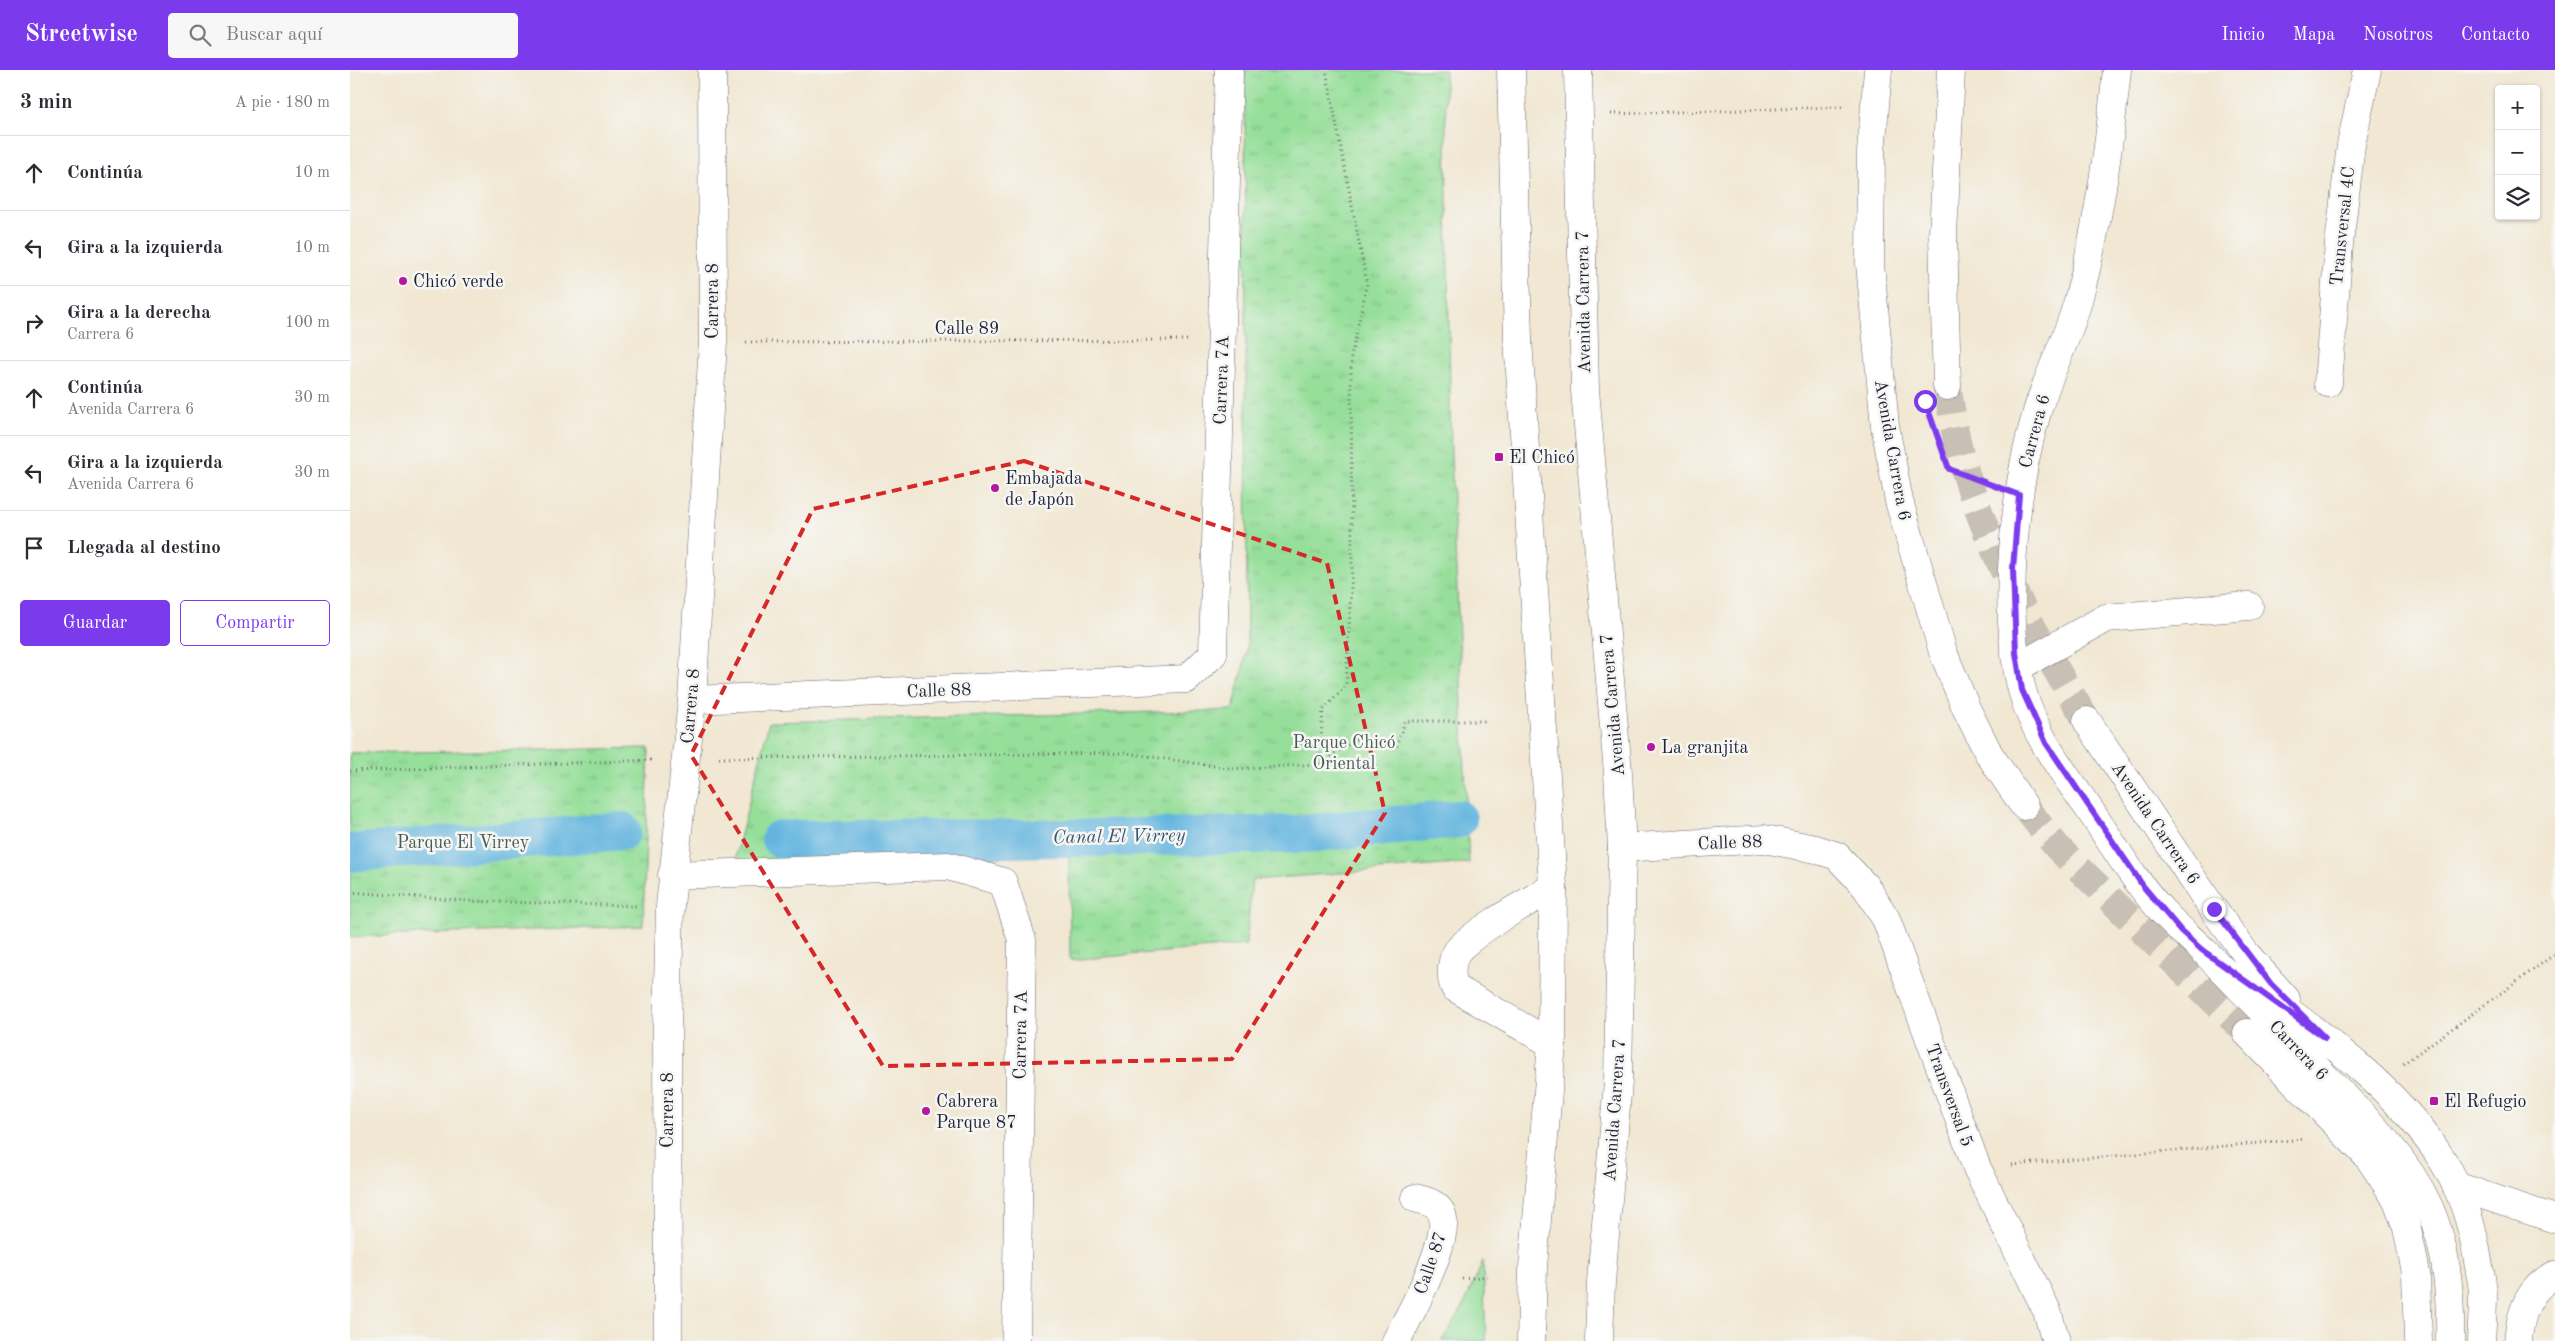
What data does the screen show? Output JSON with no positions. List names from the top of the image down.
{
  "streets": {
    "main road": [
      "Transversal 4C",
      "Carrera 8",
      "Avenida Carrera 7",
      "Carrera 7A",
      "Carrera 6",
      "Avenida Carrera 6",
      "Calle 88",
      "Transversal 5",
      "Calle 87"
    ],
    "path": ["Calle 89"]
  },
  "crossings": [
    ["Carrera 8", "Calle 89"],
    ["Carrera 8", "Carrera 7A"],
    ["Carrera 8", "Calle 88"],
    ["Avenida Carrera 7", "Calle 88"],
    ["Calle 89", "Carrera 7A"],
    ["Carrera 7A", "Calle 88"],
    ["Carrera 6", "Avenida Carrera 6"],
    ["Calle 88", "Transversal 5"]
  ],
  "water": ["Canal El Virrey"],
  "parks": ["Parque Chicó Oriental", "Parque El Virrey"],
  "places": {
    "other": [
      "Chicó verde",
      "Embajada de Japón",
      "La granjita",
      "Cabrera Parque 87"
    ],
    "transit": ["El Chicó", "El Refugio"]
  },
  "page": {
    "header": "Streetwise",
    "search": "Buscar aquí",
    "nav": [
      "Inicio",
      "Mapa",
      "Nosotros",
      "Contacto"
    ],
    "heading": ["3 min", "A pie · 180 m"],
    "map_buttons": ["+", "−"],
    "list": [
      ["Continúa", "10 m"],
      ["Gira a la izquierda", "10 m"],
      ["Gira a la derecha", "Carrera 6", "100 m"],
      ["Continúa", "Avenida Carrera 6", "30 m"],
      ["Gira a la izquierda", "Avenida Carrera 6", "30 m"],
      "Llegada al destino"
    ],
    "buttons": ["Guardar", "Compartir"]
  }
}
